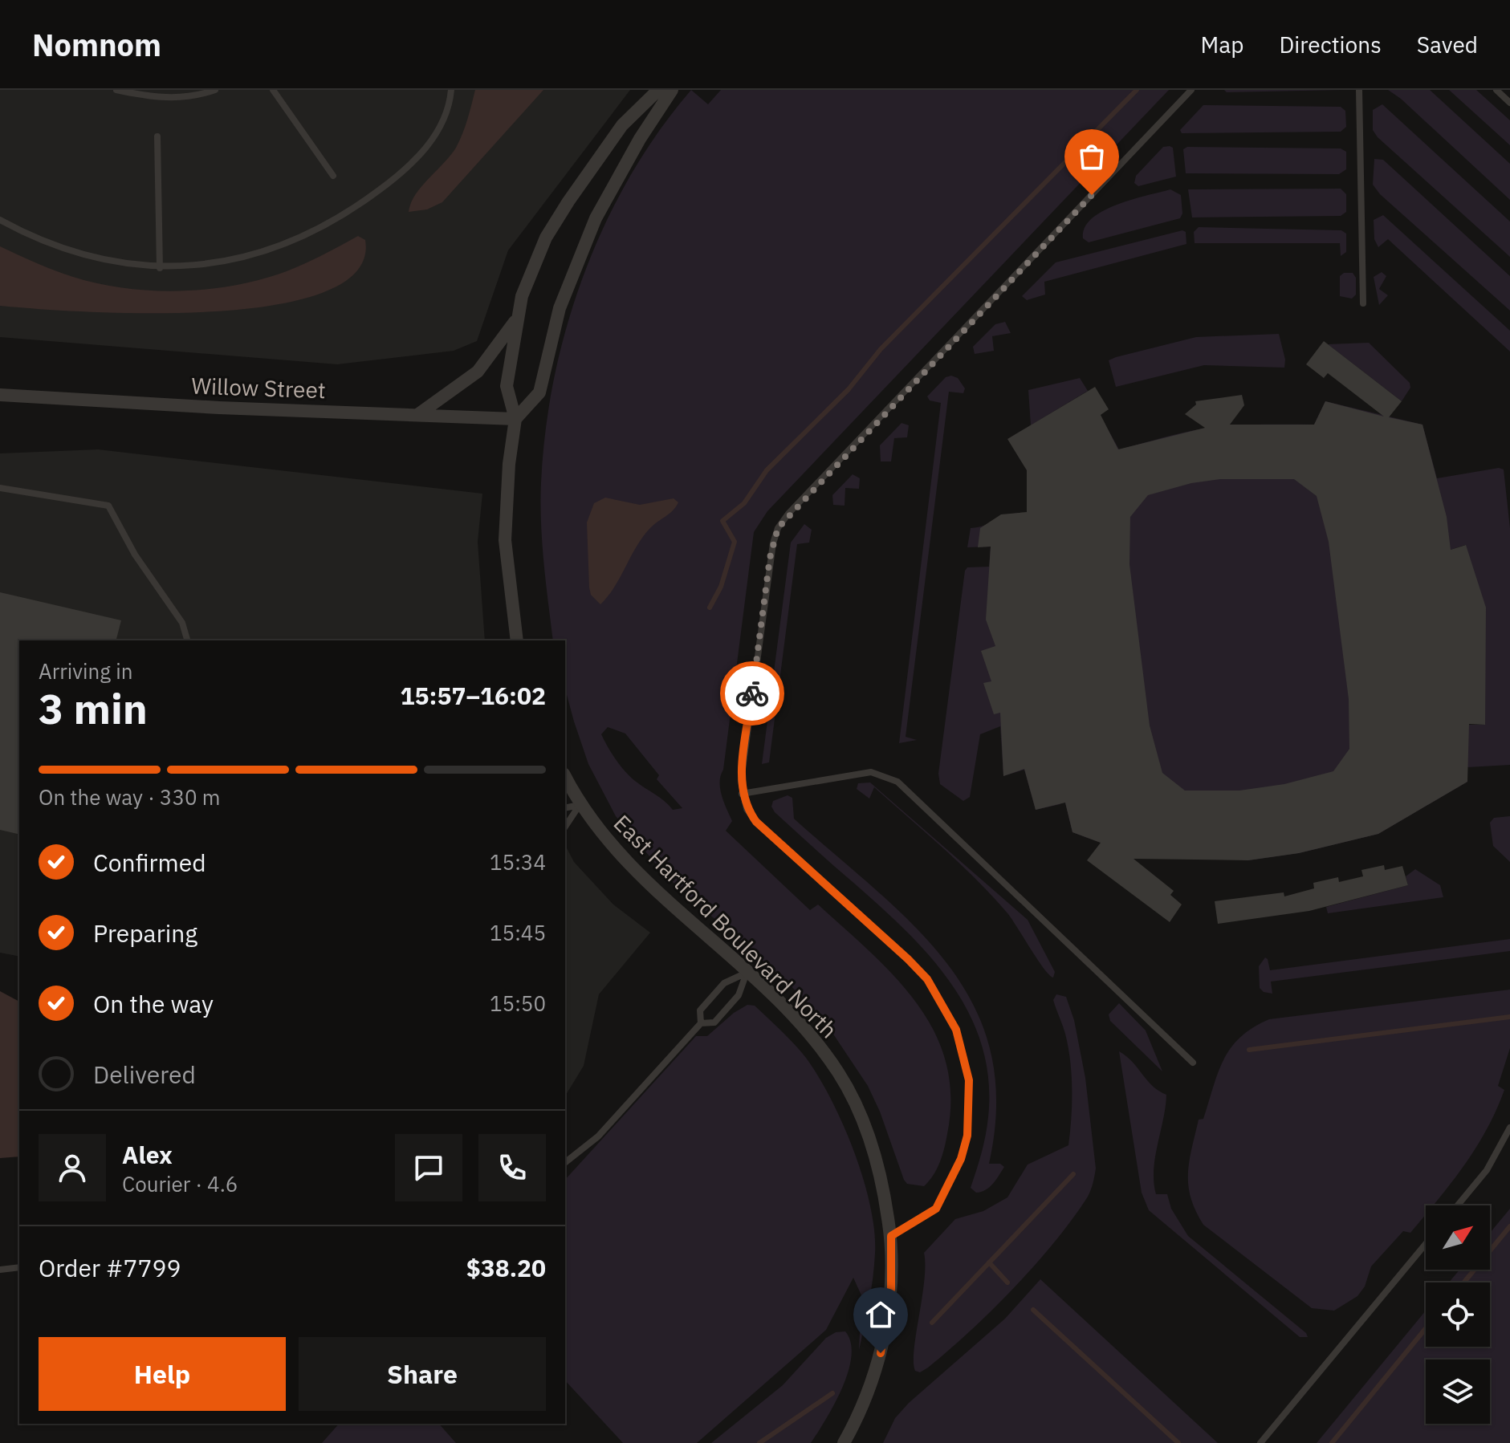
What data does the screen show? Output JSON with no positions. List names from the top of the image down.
{
  "streets": {
    "street": ["Willow Street", "East Hartford Boulevard North"]
  },
  "north": "top right",
  "page": {
    "header": "Nomnom",
    "nav": ["Map", "Directions", "Saved"],
    "heading": ["3 min", "Arriving in", "15:57–16:02"],
    "panel": [
      "Alex",
      "Courier · 4.6",
      "Order #7799",
      "$38.20"
    ],
    "bar": "On the way · 330 m",
    "list": [
      ["Confirmed", "15:34"],
      ["Preparing", "15:45"],
      ["On the way", "15:50"],
      "Delivered"
    ],
    "buttons": ["Help", "Share"]
  }
}
